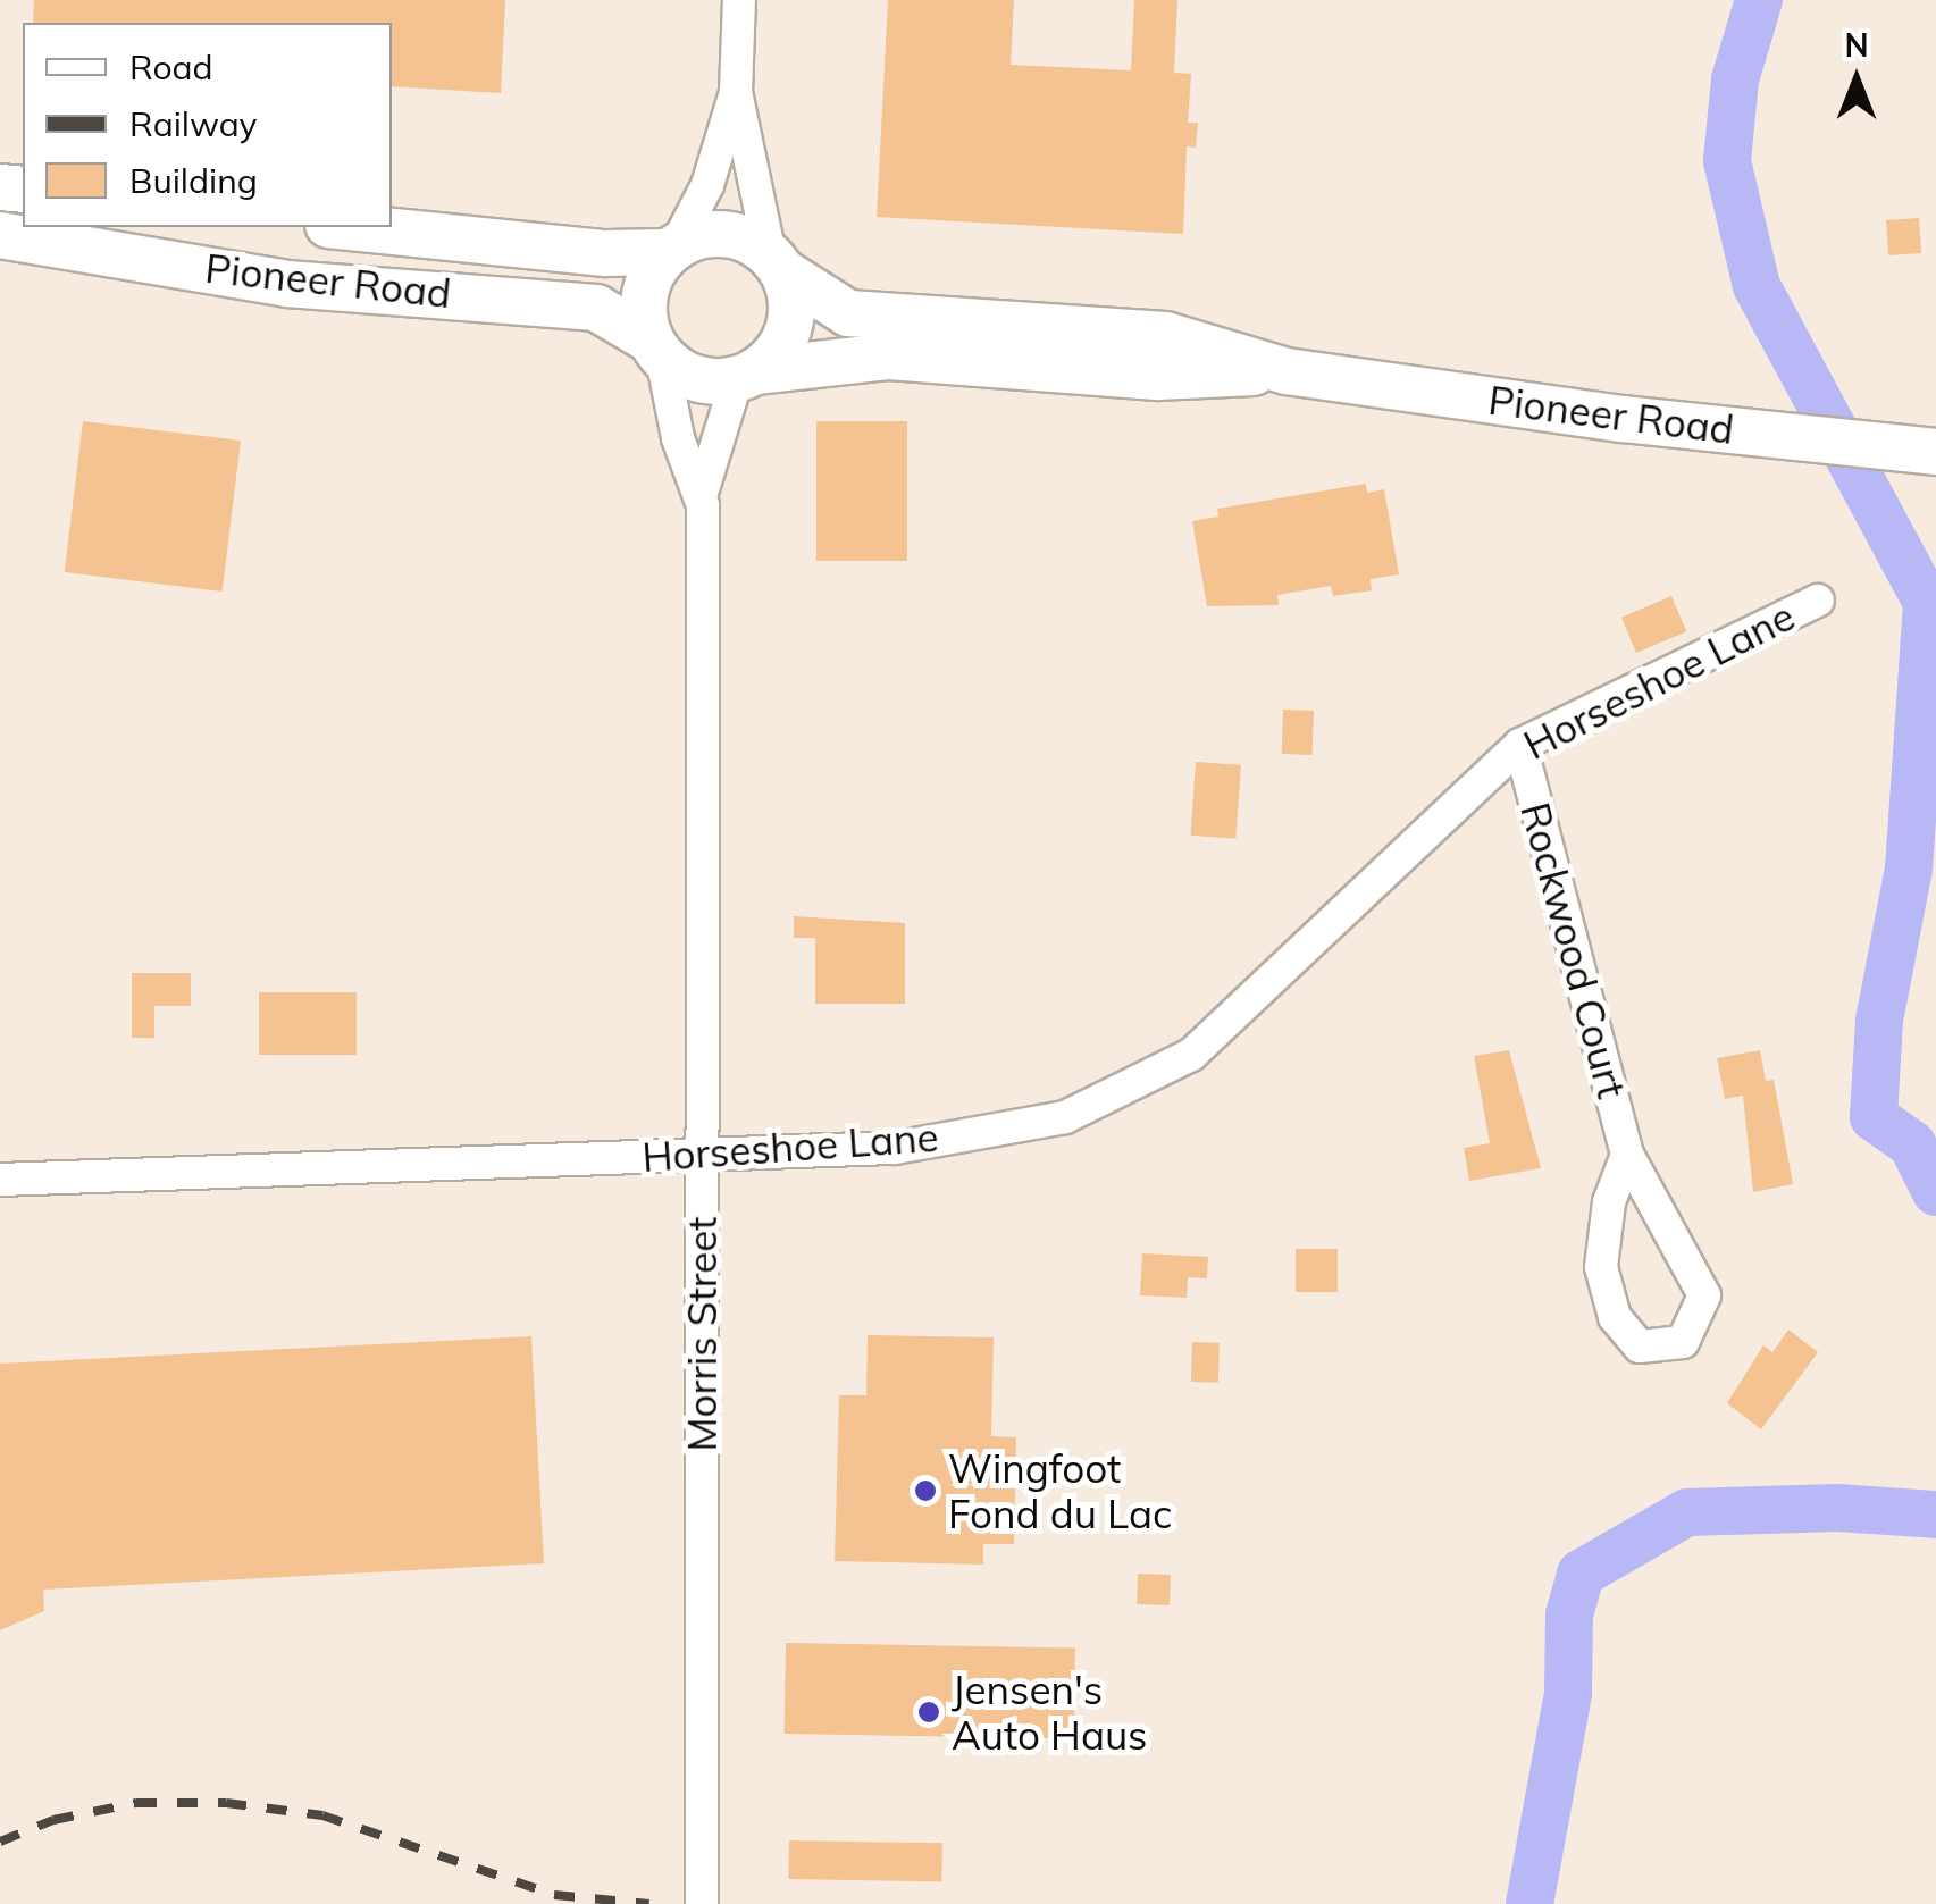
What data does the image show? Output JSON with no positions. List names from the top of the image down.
{
  "streets": {
    "main road": ["Pioneer Road"],
    "street": ["Horseshoe Lane", "Rockwood Court", "Morris Street"]
  },
  "crossings": [
    ["Pioneer Road", "Morris Street"],
    ["Horseshoe Lane", "Rockwood Court"],
    ["Horseshoe Lane", "Morris Street"]
  ],
  "places": ["Wingfoot Fond du Lac", "Jensen's Auto Haus"],
  "legend": ["Road", "Railway", "Building"],
  "north": "top"
}
